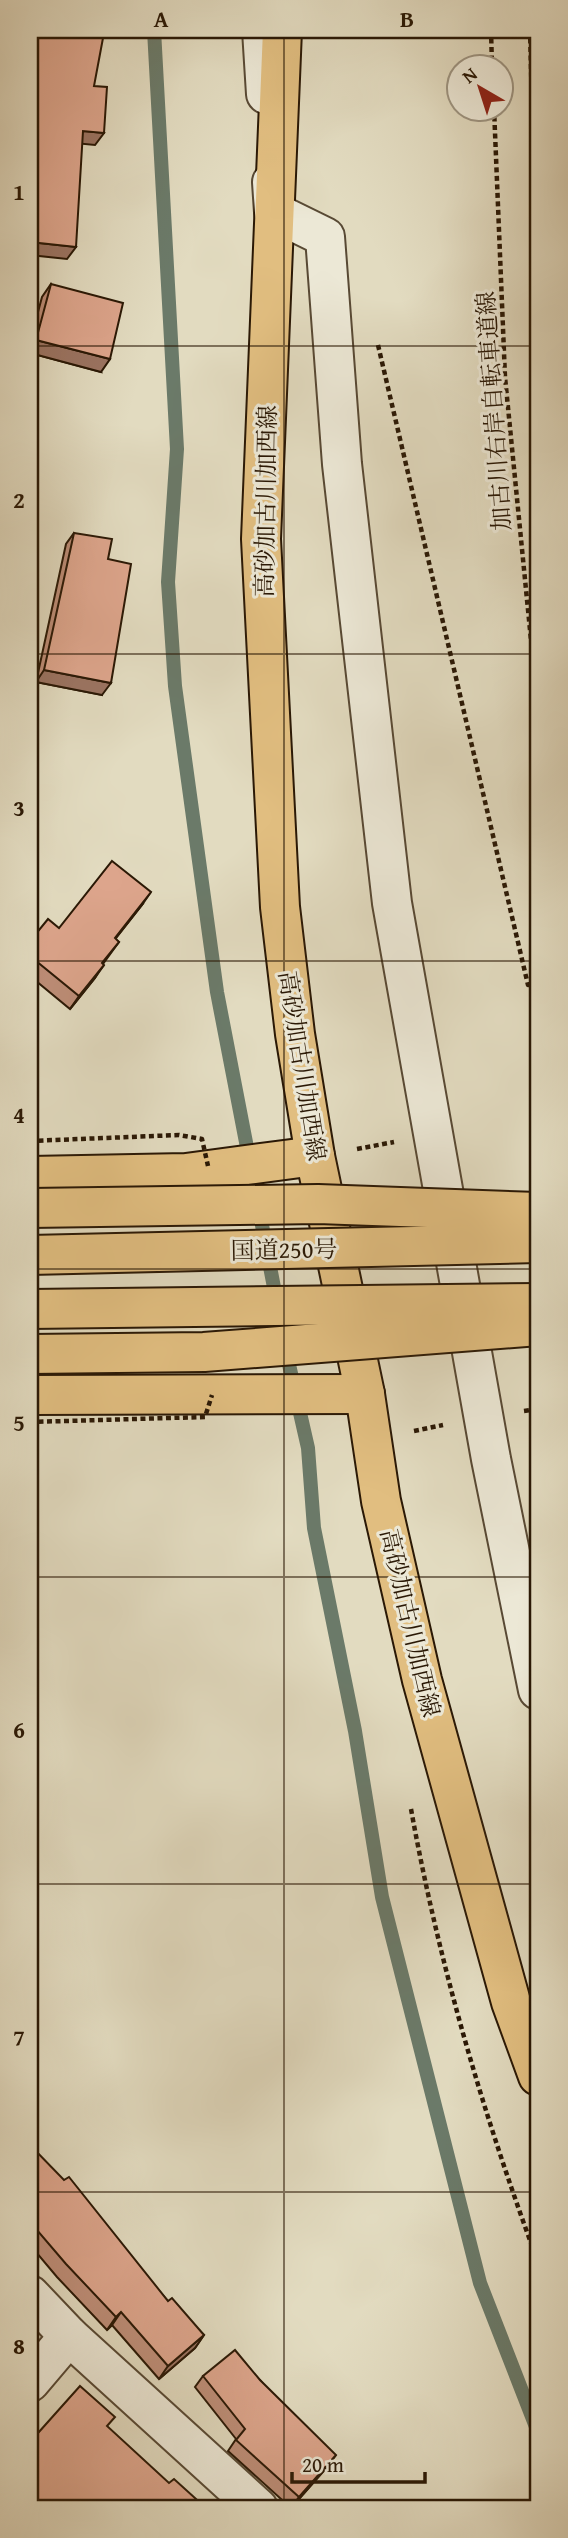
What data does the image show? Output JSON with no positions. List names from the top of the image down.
{
  "streets": {
    "main road": ["高砂加古川加西線", "国道250号"],
    "path": ["加古川右岸自転車道線"]
  },
  "scale_bar": "20 m",
  "north": "top left",
  "grid": {
    "columns": ["A", "B"],
    "rows": [
      "1",
      "2",
      "3",
      "4",
      "5",
      "6",
      "7",
      "8"
    ]
  }
}
